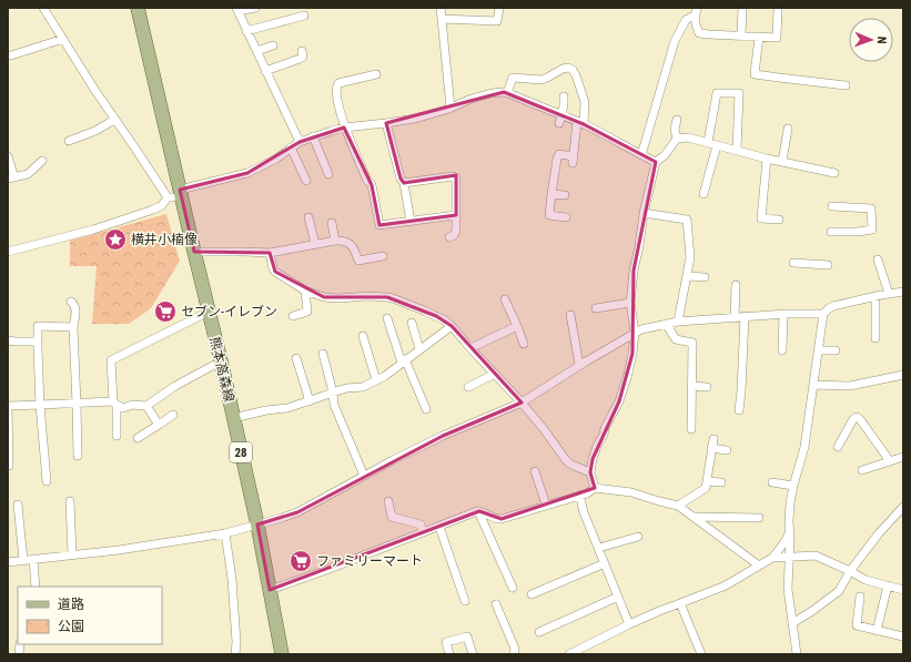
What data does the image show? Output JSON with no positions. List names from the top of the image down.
{
  "streets": {
    "main road": ["熊本高森線", "28"]
  },
  "places": {
    "place": ["横井小楠像"],
    "supermarket": ["セブン-イレブン", "ファミリーマート"]
  },
  "legend": ["道路", "公園"],
  "north": "right"
}
